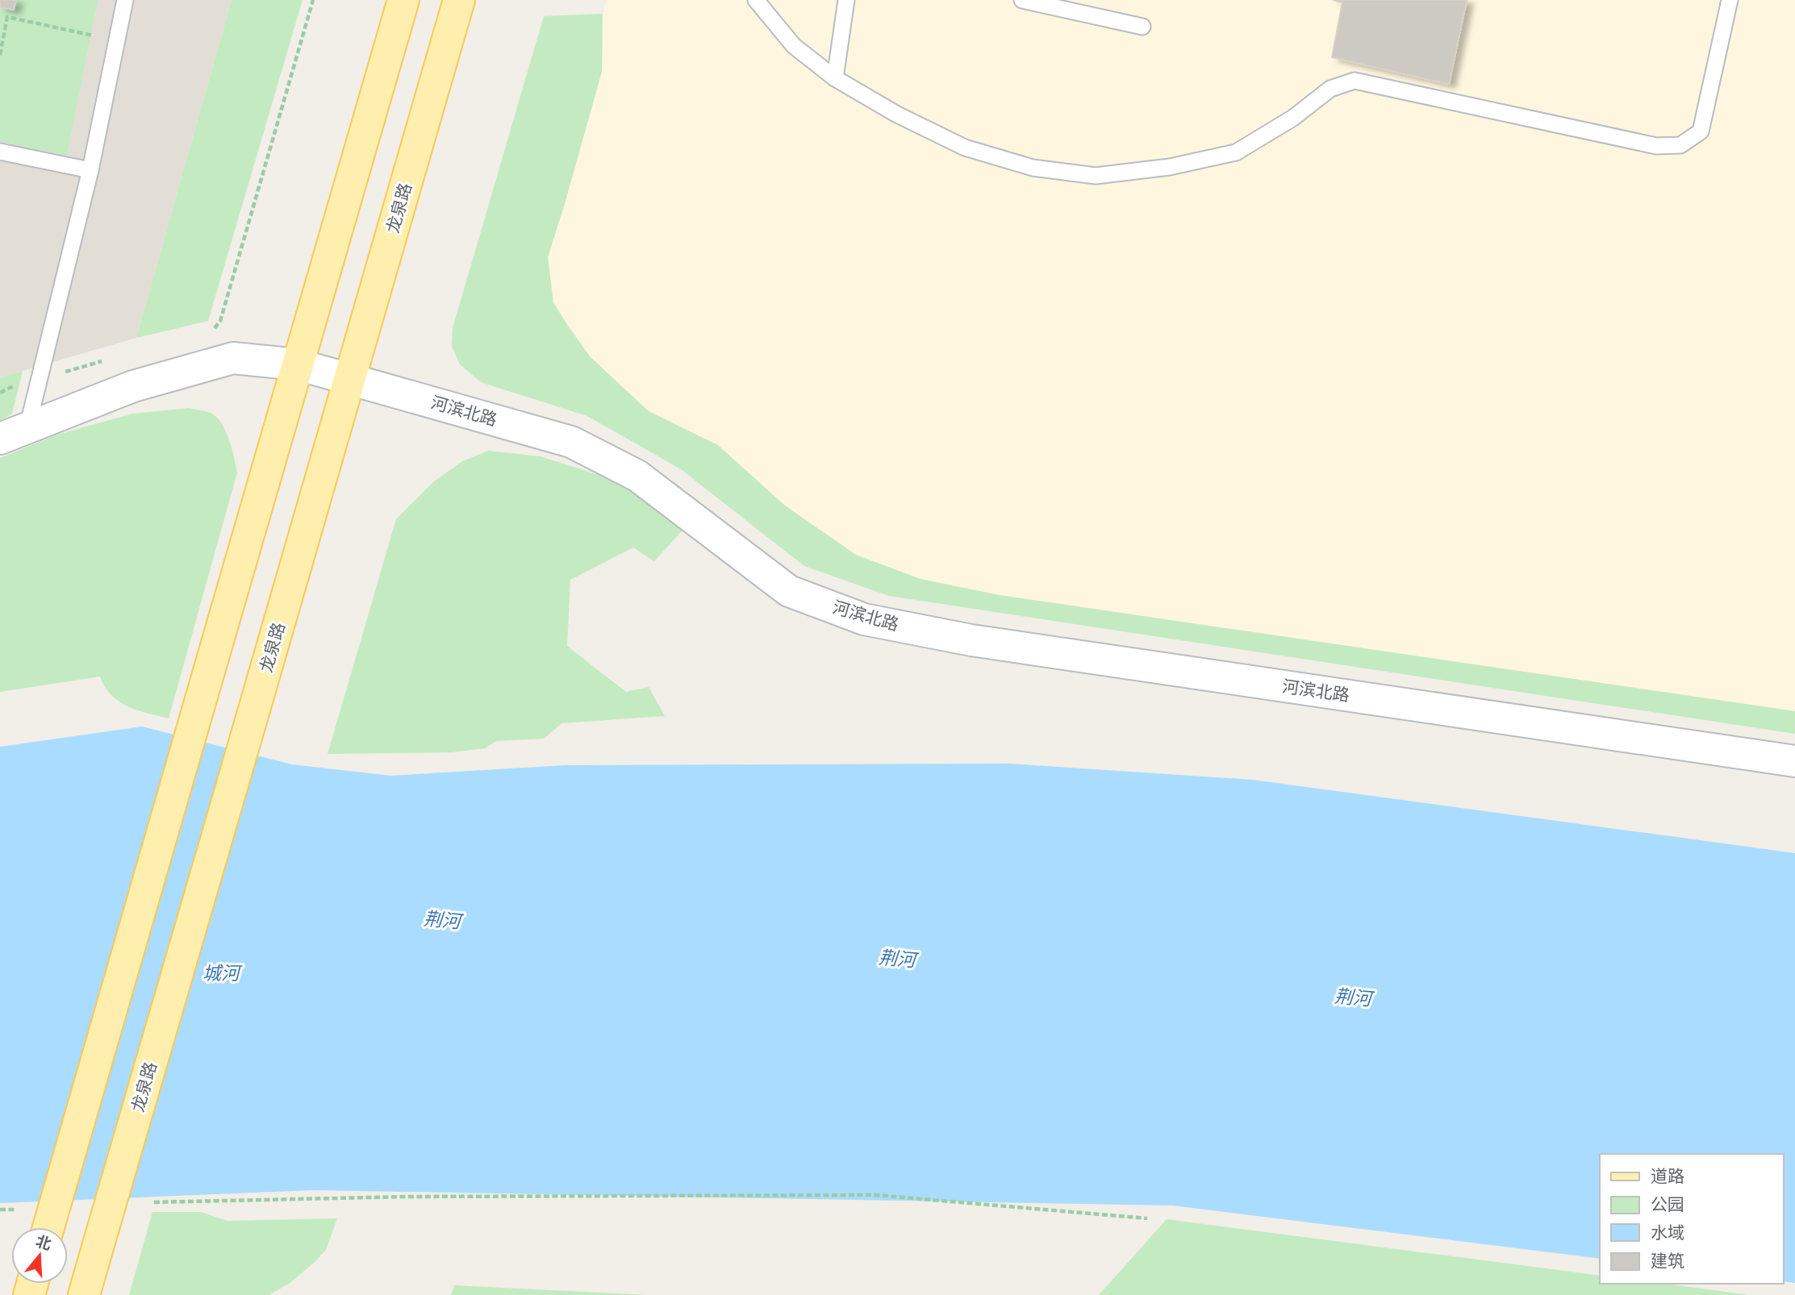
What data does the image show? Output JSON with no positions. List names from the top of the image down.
{
  "streets": {
    "main road": ["龙泉路"],
    "street": ["河滨北路"]
  },
  "crossings": [
    ["龙泉路", "河滨北路"]
  ],
  "water": ["荆河", "城河"],
  "legend": [
    "道路",
    "公园",
    "水域",
    "建筑"
  ],
  "north": "top"
}
